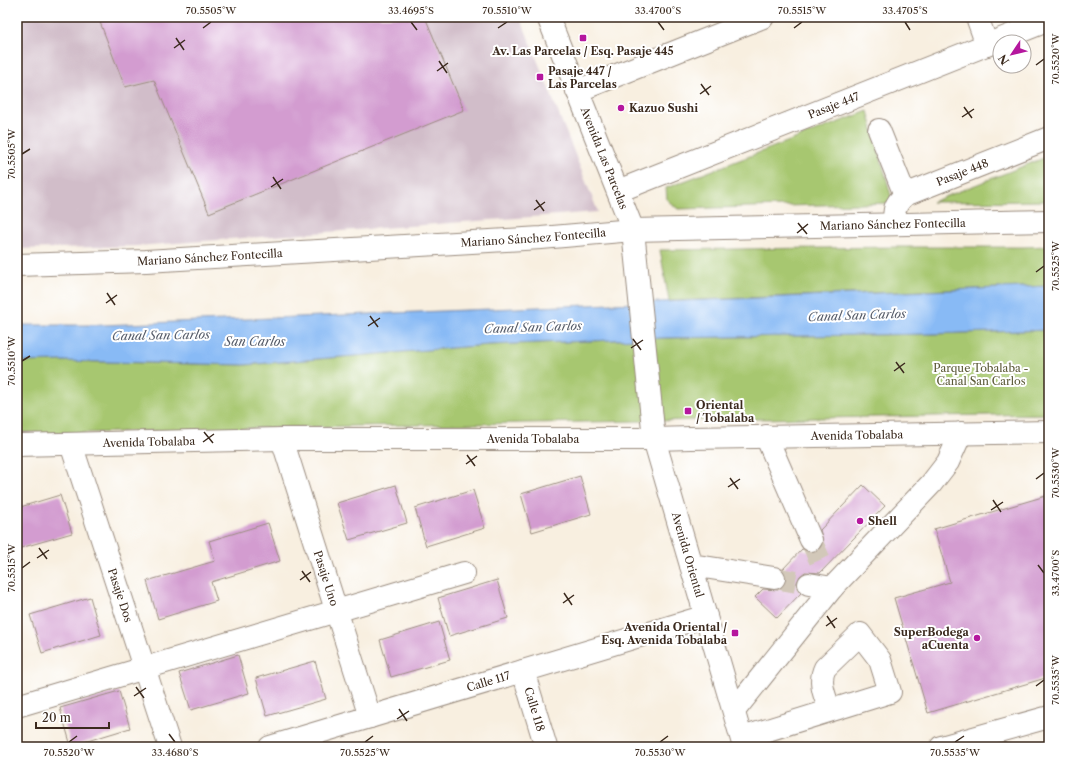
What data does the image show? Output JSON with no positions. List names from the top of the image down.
{
  "streets": {
    "street": [
      "Pasaje 447",
      "Avenida Las Parcelas",
      "Pasaje 448",
      "Mariano Sánchez Fontecilla",
      "Avenida Tobalaba",
      "Avenida Oriental",
      "Pasaje Uno",
      "Pasaje Dos",
      "Calle 117",
      "Calle 118"
    ]
  },
  "crossings": [
    ["Pasaje 447", "Avenida Las Parcelas"],
    ["Avenida Las Parcelas", "Mariano Sánchez Fontecilla"],
    ["Avenida Las Parcelas", "Avenida Oriental"],
    ["Avenida Tobalaba", "Avenida Oriental"],
    ["Avenida Tobalaba", "Pasaje Uno"],
    ["Avenida Tobalaba", "Pasaje Dos"],
    ["Avenida Oriental", "Calle 117"],
    ["Pasaje Uno", "Calle 117"],
    ["Calle 117", "Calle 118"]
  ],
  "water": ["Canal San Carlos", "San Carlos"],
  "parks": ["Parque Tobalaba - Canal San Carlos"],
  "places": {
    "transit": [
      "Av. Las Parcelas / Esq. Pasaje 445",
      "Pasaje 447 / Las Parcelas",
      "Oriental / Tobalaba",
      "Avenida Oriental / Esq. Avenida Tobalaba"
    ],
    "other": ["Kazuo Sushi", "Shell", "SuperBodega aCuenta"]
  },
  "scale_bar": "20 m",
  "north": "bottom left",
  "coordinates": [
    "70.5505°W",
    "33.4695°S",
    "70.5510°W",
    "33.4700°S",
    "70.5515°W",
    "33.4705°S",
    "70.5520°W",
    "70.5525°W",
    "70.5530°W",
    "70.5535°W",
    "33.4680°S"
  ]
}
